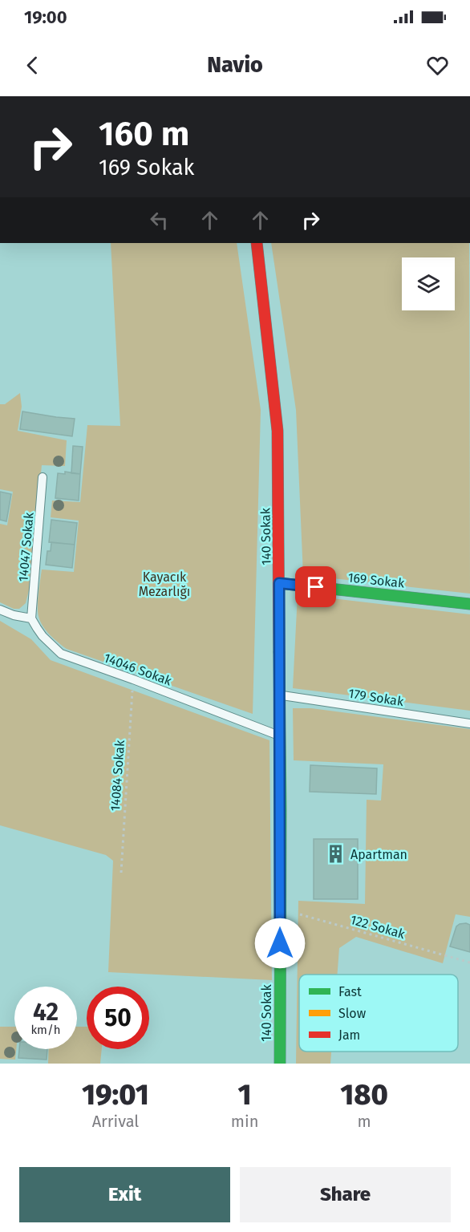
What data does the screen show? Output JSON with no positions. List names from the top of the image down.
{
  "streets": {
    "main road": ["140 Sokak", "169 Sokak"],
    "lane": ["14047 Sokak", "14046 Sokak", "179 Sokak"],
    "path": ["14084 Sokak", "122 Sokak"]
  },
  "crossings": [
    ["140 Sokak", "169 Sokak"],
    ["140 Sokak", "14046 Sokak"],
    ["140 Sokak", "179 Sokak"],
    ["140 Sokak", "122 Sokak"],
    ["14047 Sokak", "14046 Sokak"],
    ["14046 Sokak", "14084 Sokak"]
  ],
  "parks": ["Kayacık Mezarlığı"],
  "places": {
    "building": ["Apartman"]
  },
  "legend": ["Fast", "Slow", "Jam"],
  "page": {
    "status": "19:00",
    "header": "Navio",
    "turn": ["160 m", "169 Sokak"],
    "speed": "42 km/h",
    "limit": "50",
    "eta": [
      "19:01",
      "Arrival",
      "1",
      "min",
      "180",
      "m"
    ],
    "buttons": ["Exit", "Share"]
  }
}
